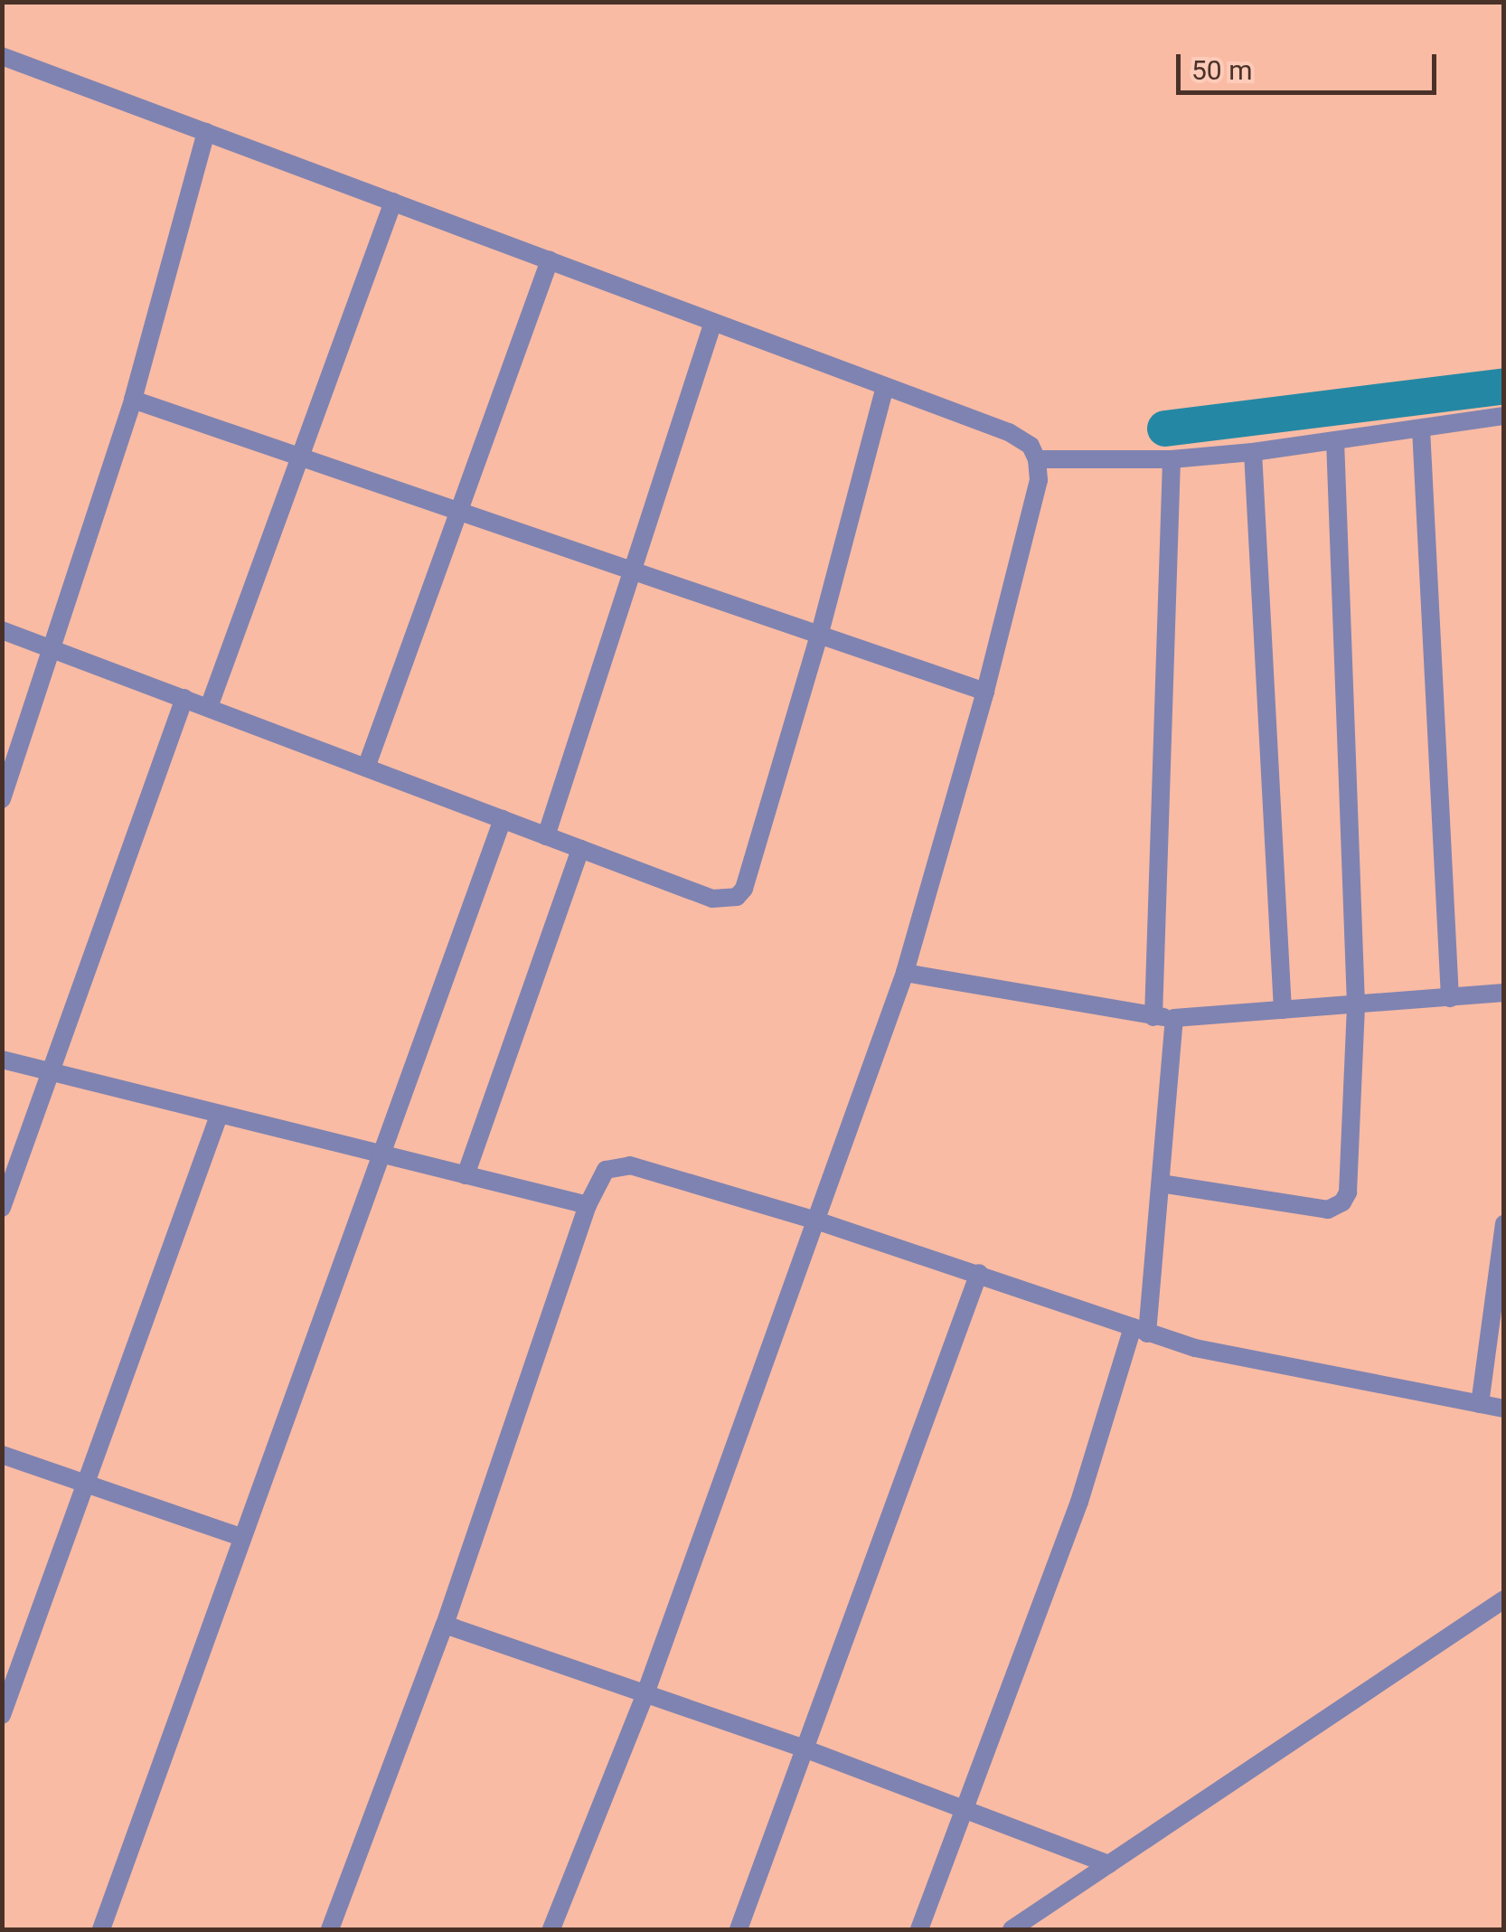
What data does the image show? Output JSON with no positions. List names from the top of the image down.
{
  "scale_bar": "50 m"
}
